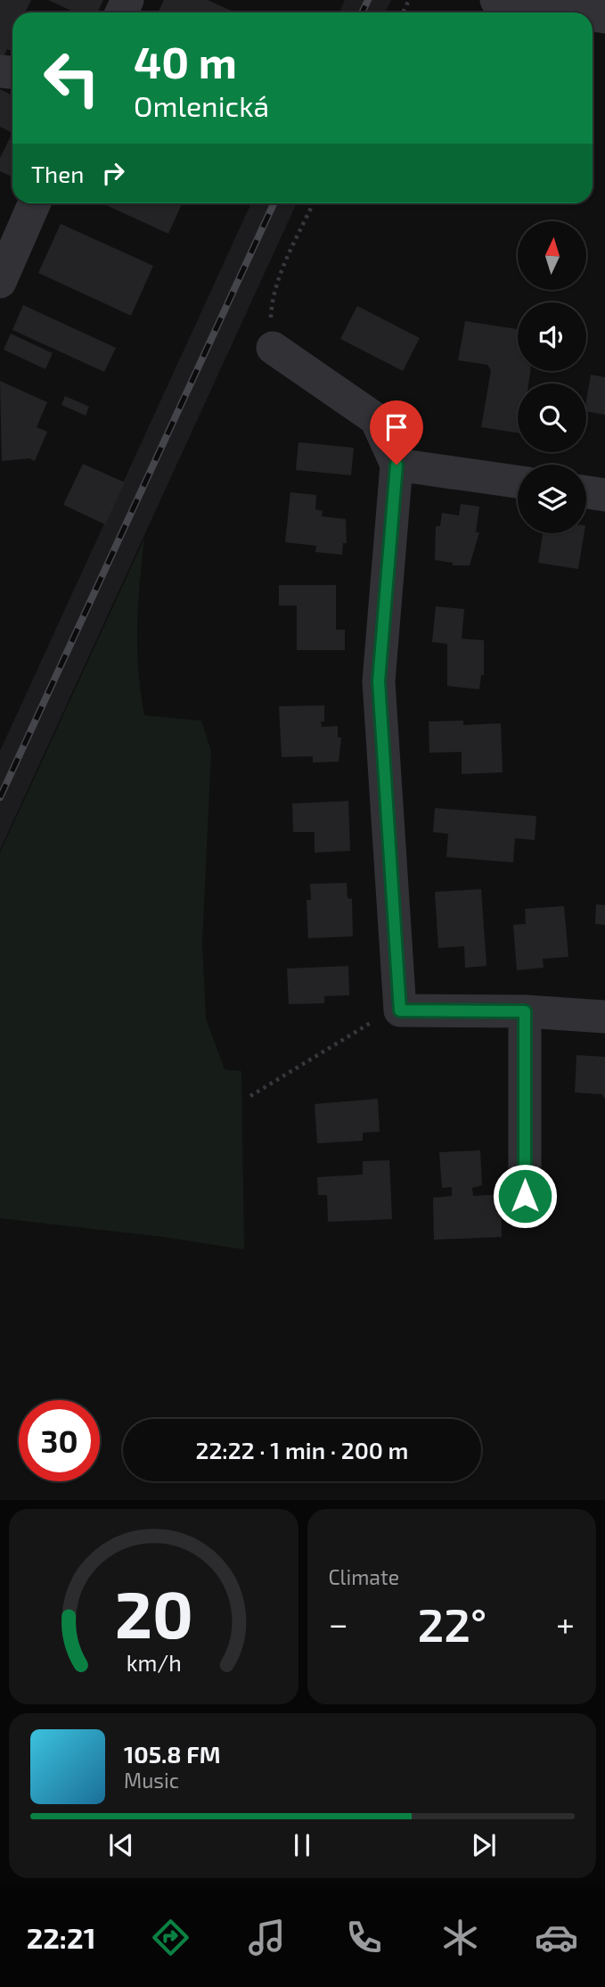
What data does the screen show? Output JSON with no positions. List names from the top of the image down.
{
  "north": "top",
  "page": {
    "turn": ["40 m", "Omlenická"],
    "then": "Then",
    "limit": "30",
    "trip": "22:22 · 1 min · 200 m",
    "tile": "Climate",
    "heat": ["−", "22°", "+"],
    "song": ["105.8 FM", "Music"],
    "tabs": "22:21",
    "gauge": ["20", "km/h"]
  }
}
